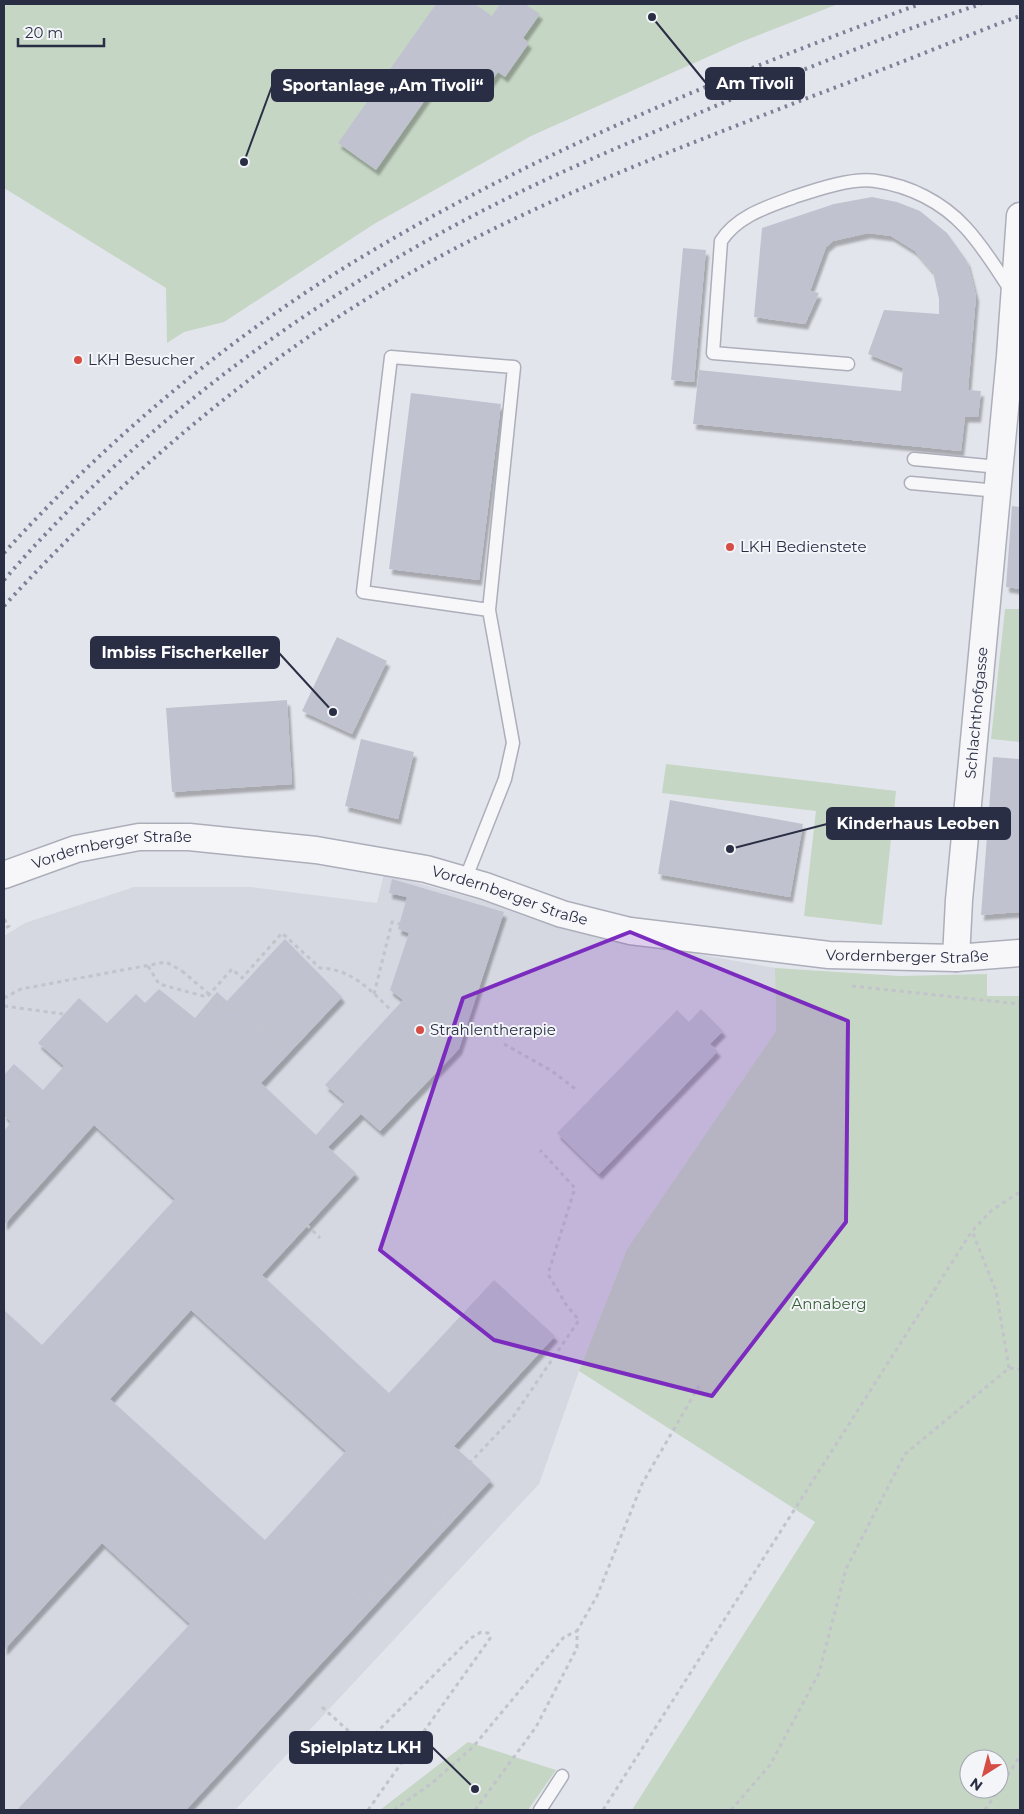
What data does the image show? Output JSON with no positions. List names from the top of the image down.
{
  "streets": {
    "street": ["Schlachthofgasse", "Vordernberger Straße"]
  },
  "crossings": [
    ["Schlachthofgasse", "Vordernberger Straße"]
  ],
  "parks": ["Annaberg"],
  "places": [
    "Am Tivoli",
    "Sportanlage „Am Tivoli“",
    "LKH Besucher",
    "LKH Bedienstete",
    "Imbiss Fischerkeller",
    "Kinderhaus Leoben",
    "Strahlentherapie",
    "Spielplatz LKH"
  ],
  "scale_bar": "20 m",
  "north": "bottom left"
}
